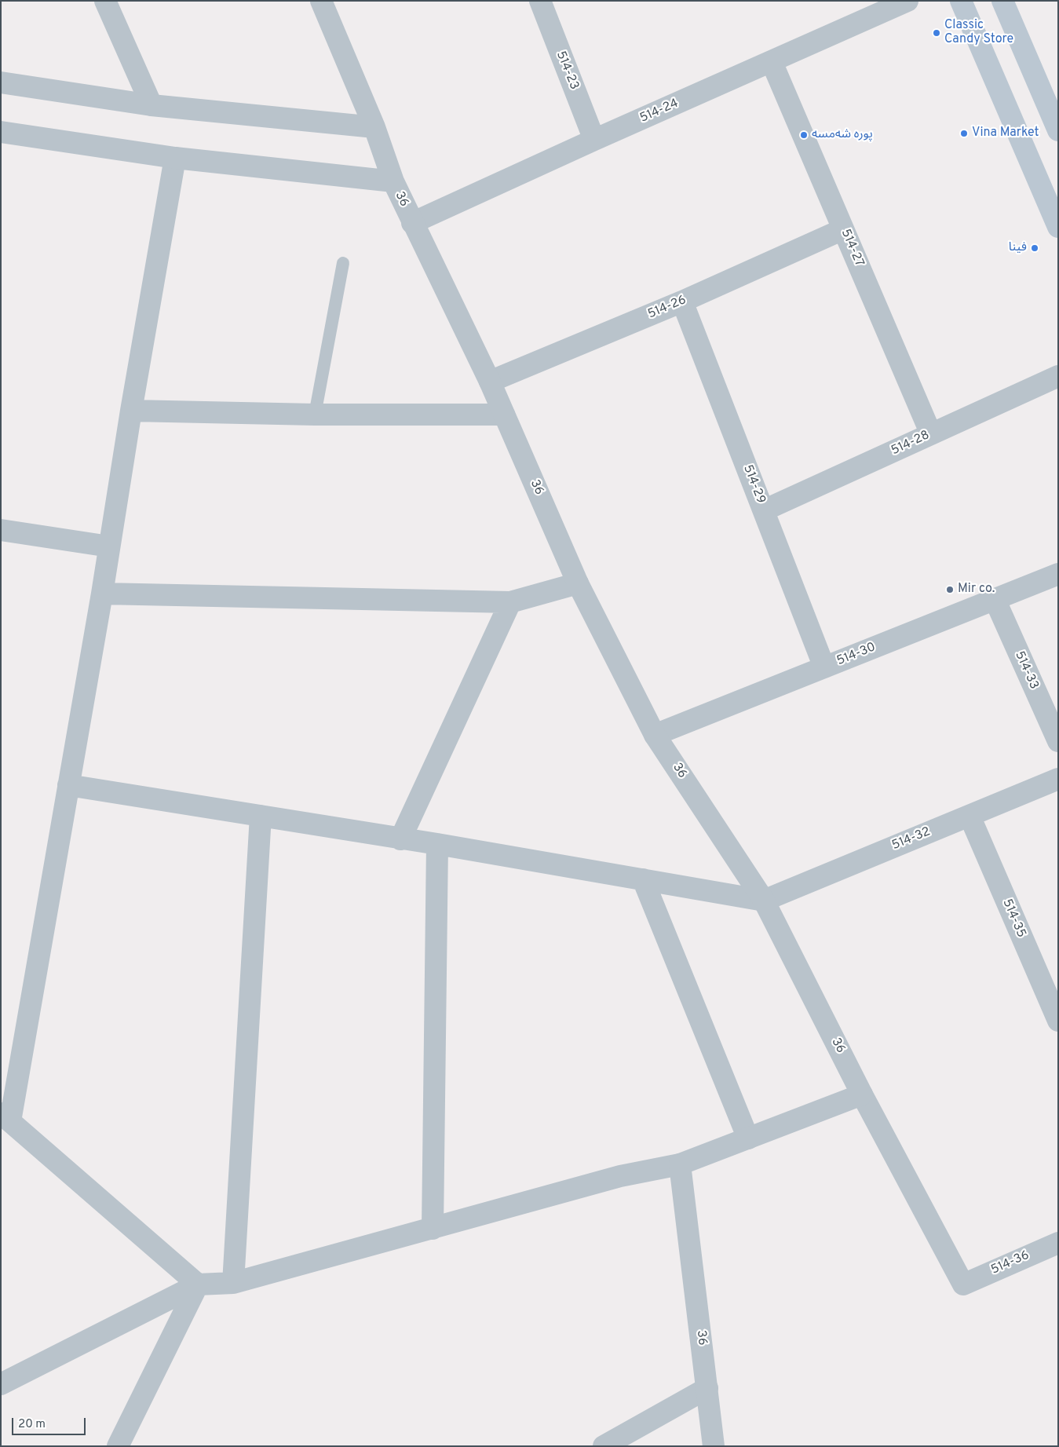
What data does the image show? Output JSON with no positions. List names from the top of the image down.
{
  "streets": {
    "street": [
      "514-23",
      "514-24",
      "36",
      "514-27",
      "514-26",
      "514-28",
      "514-29",
      "514-30",
      "514-33",
      "514-32",
      "514-35",
      "514-36"
    ]
  },
  "crossings": [
    ["514-23", "514-24"],
    ["514-24", "36"],
    ["514-24", "514-27"],
    ["36", "514-26"],
    ["36", "514-30"],
    ["36", "514-32"],
    ["36", "514-36"],
    ["514-27", "514-26"],
    ["514-27", "514-28"],
    ["514-26", "514-29"],
    ["514-28", "514-29"],
    ["514-29", "514-30"],
    ["514-30", "514-33"],
    ["514-32", "514-35"]
  ],
  "places": [
    "Classic Candy Store",
    "Vina Market",
    "پورە شەمسە",
    "فينا",
    "Mir co."
  ],
  "scale_bar": "20 m"
}
